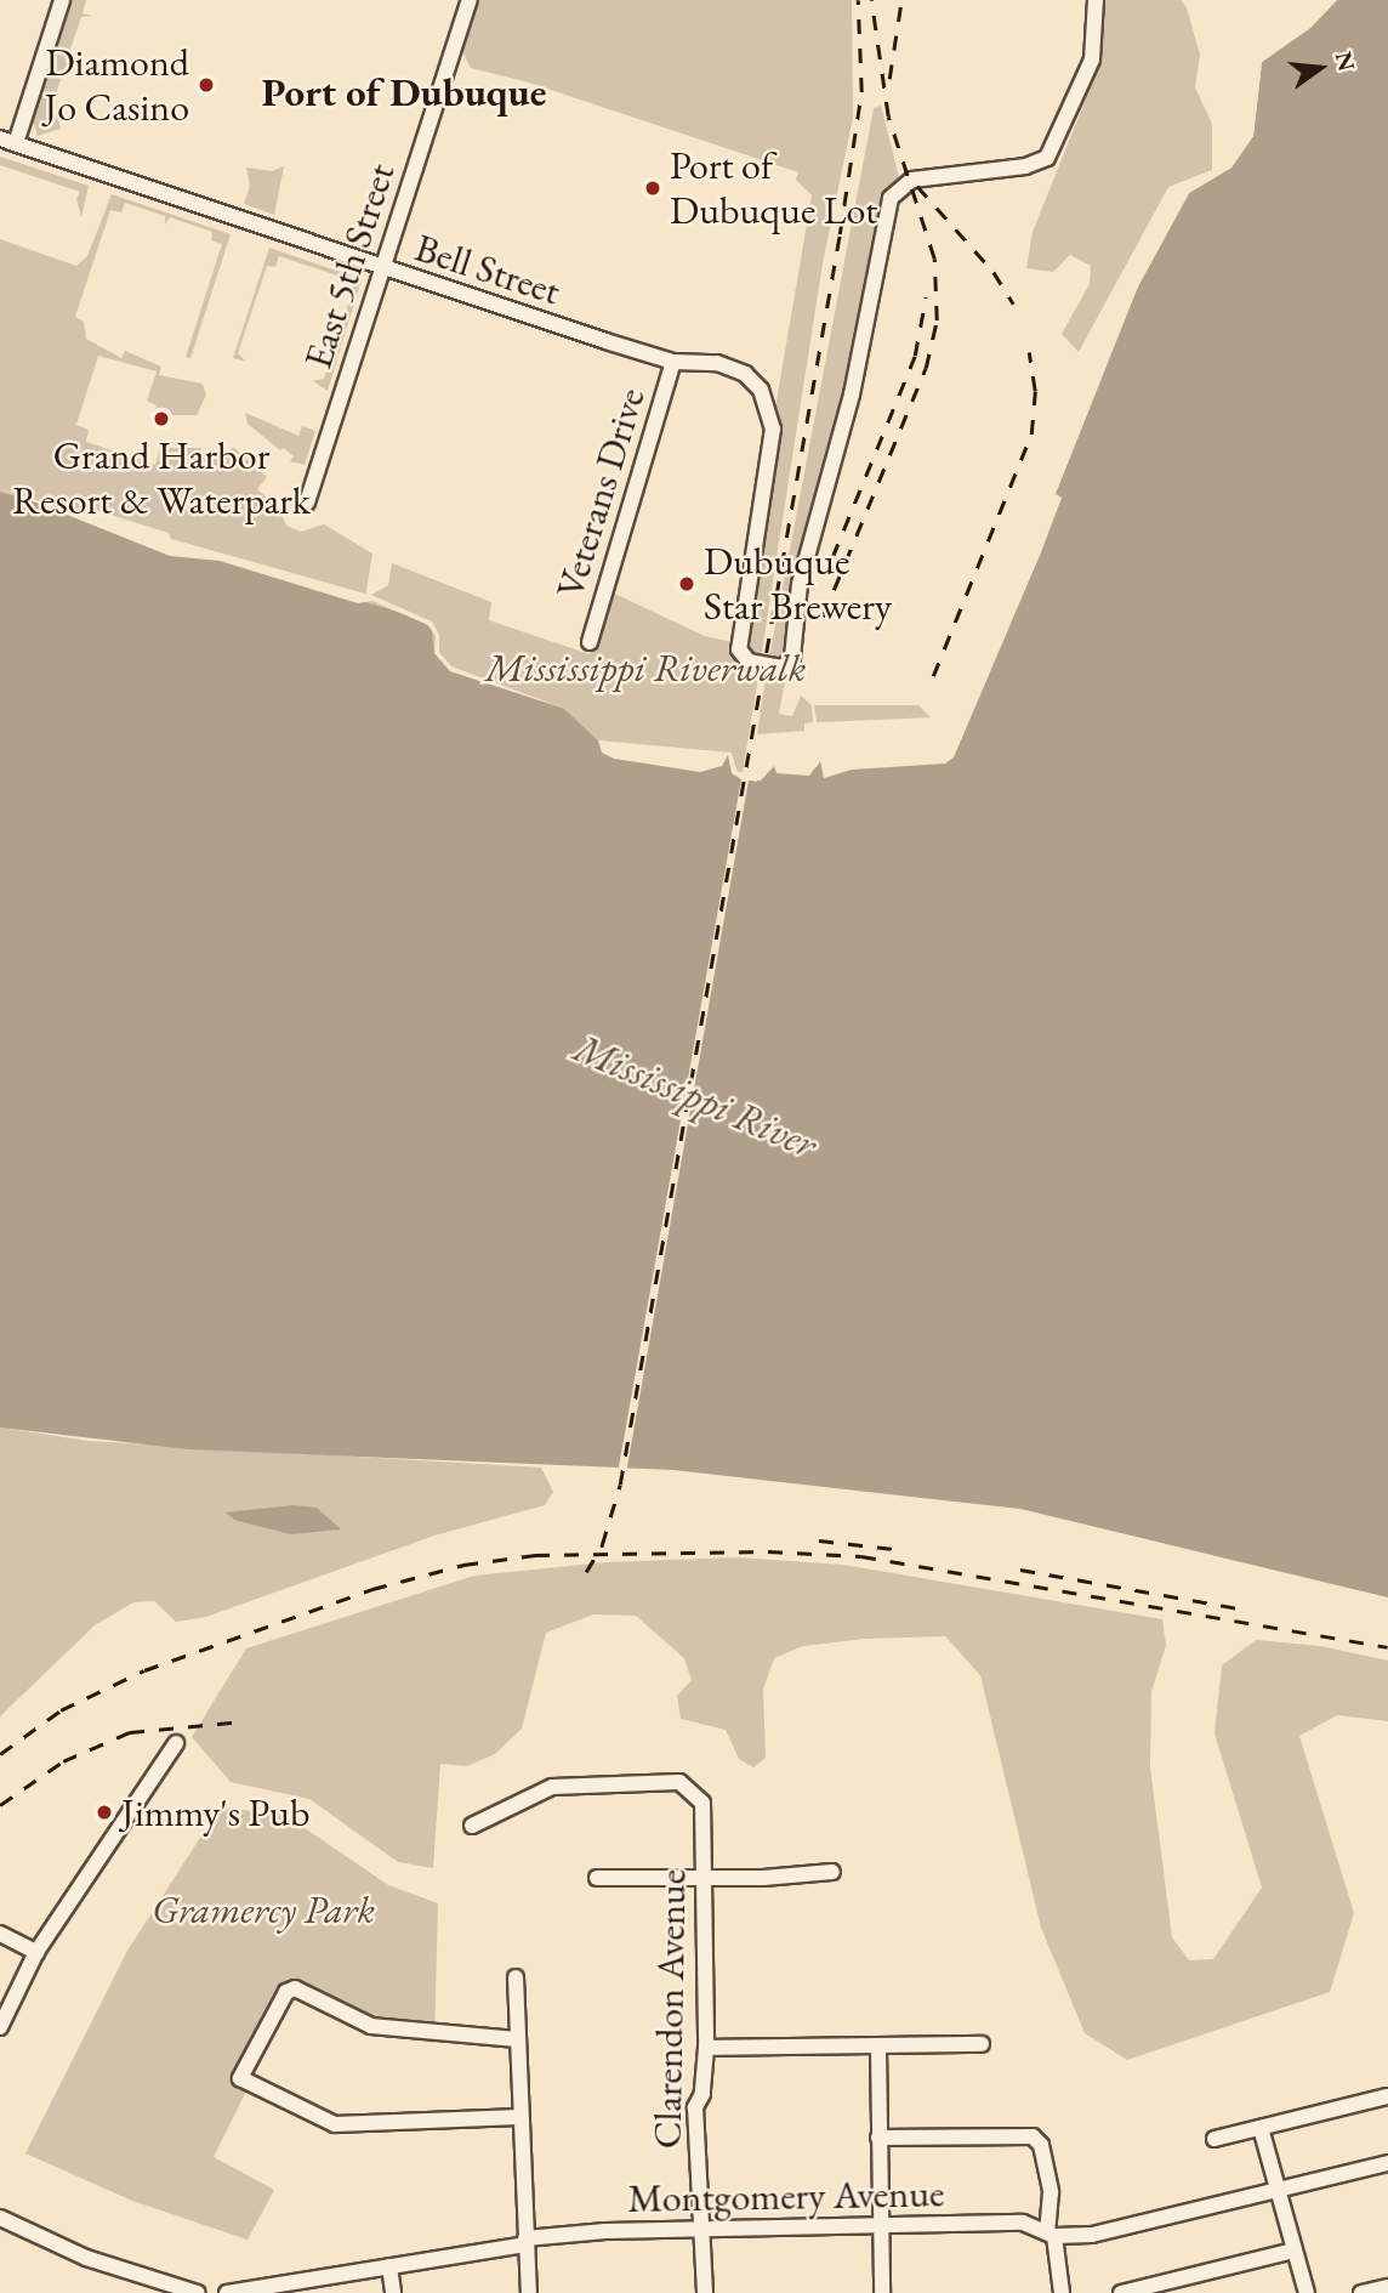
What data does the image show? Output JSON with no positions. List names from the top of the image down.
{
  "streets": {
    "street": [
      "East 5th Street",
      "Bell Street",
      "Veterans Drive",
      "Clarendon Avenue",
      "Montgomery Avenue"
    ]
  },
  "crossings": [
    ["East 5th Street", "Bell Street"],
    ["Bell Street", "Veterans Drive"],
    ["Clarendon Avenue", "Montgomery Avenue"]
  ],
  "districts": ["Port of Dubuque"],
  "water": ["Mississippi River"],
  "parks": ["Mississippi Riverwalk", "Gramercy Park"],
  "places": [
    "Diamond Jo Casino",
    "Port of Dubuque Lot",
    "Grand Harbor Resort & Waterpark",
    "Dubuque Star Brewery",
    "Jimmy's Pub"
  ],
  "north": "right"
}
